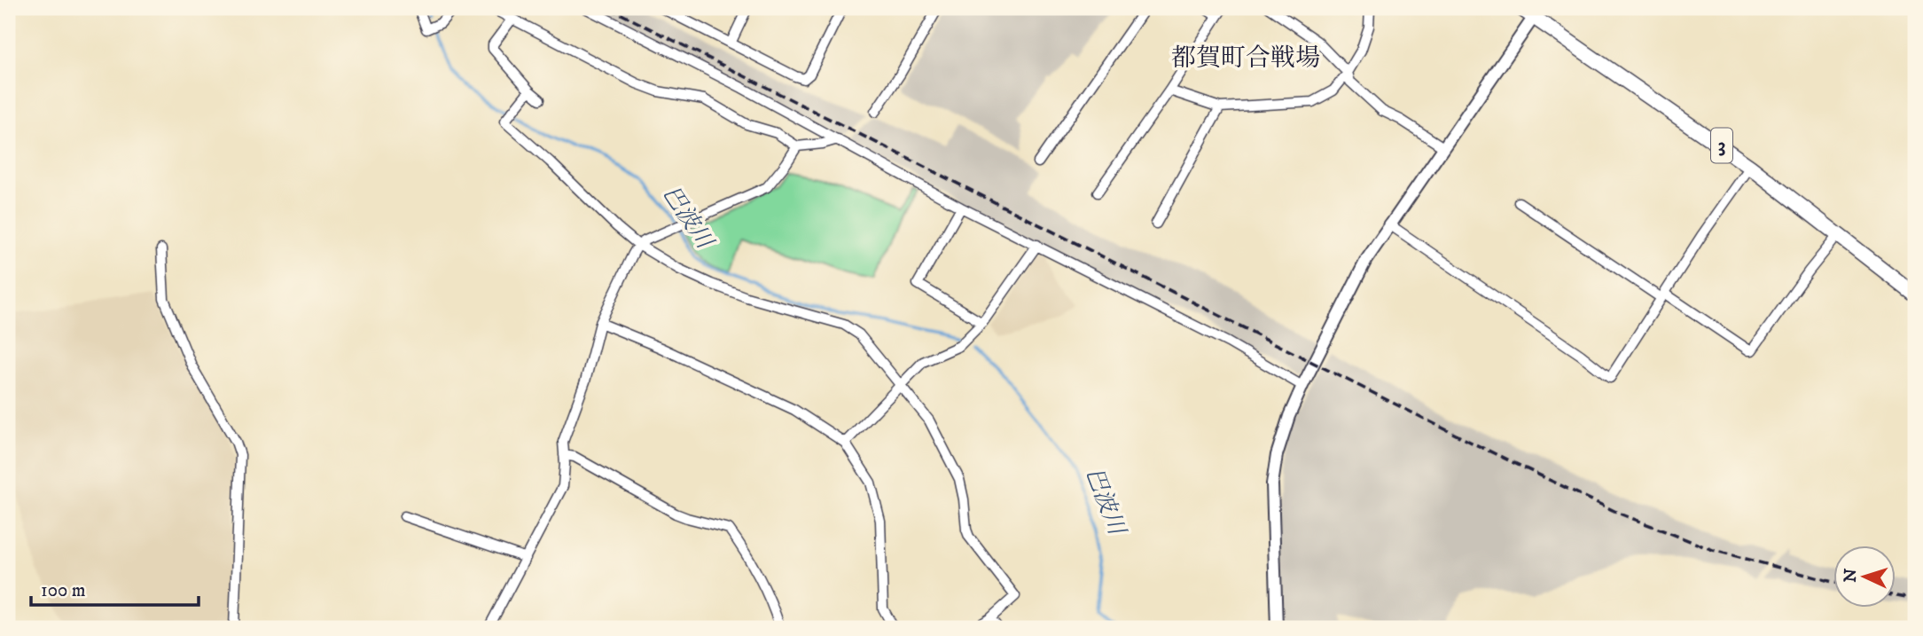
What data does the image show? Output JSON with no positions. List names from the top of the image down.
{
  "streets": {
    "main road": ["3"]
  },
  "districts": ["都賀町合戦場"],
  "water": ["巴波川"],
  "scale_bar": "100 m",
  "north": "left"
}
